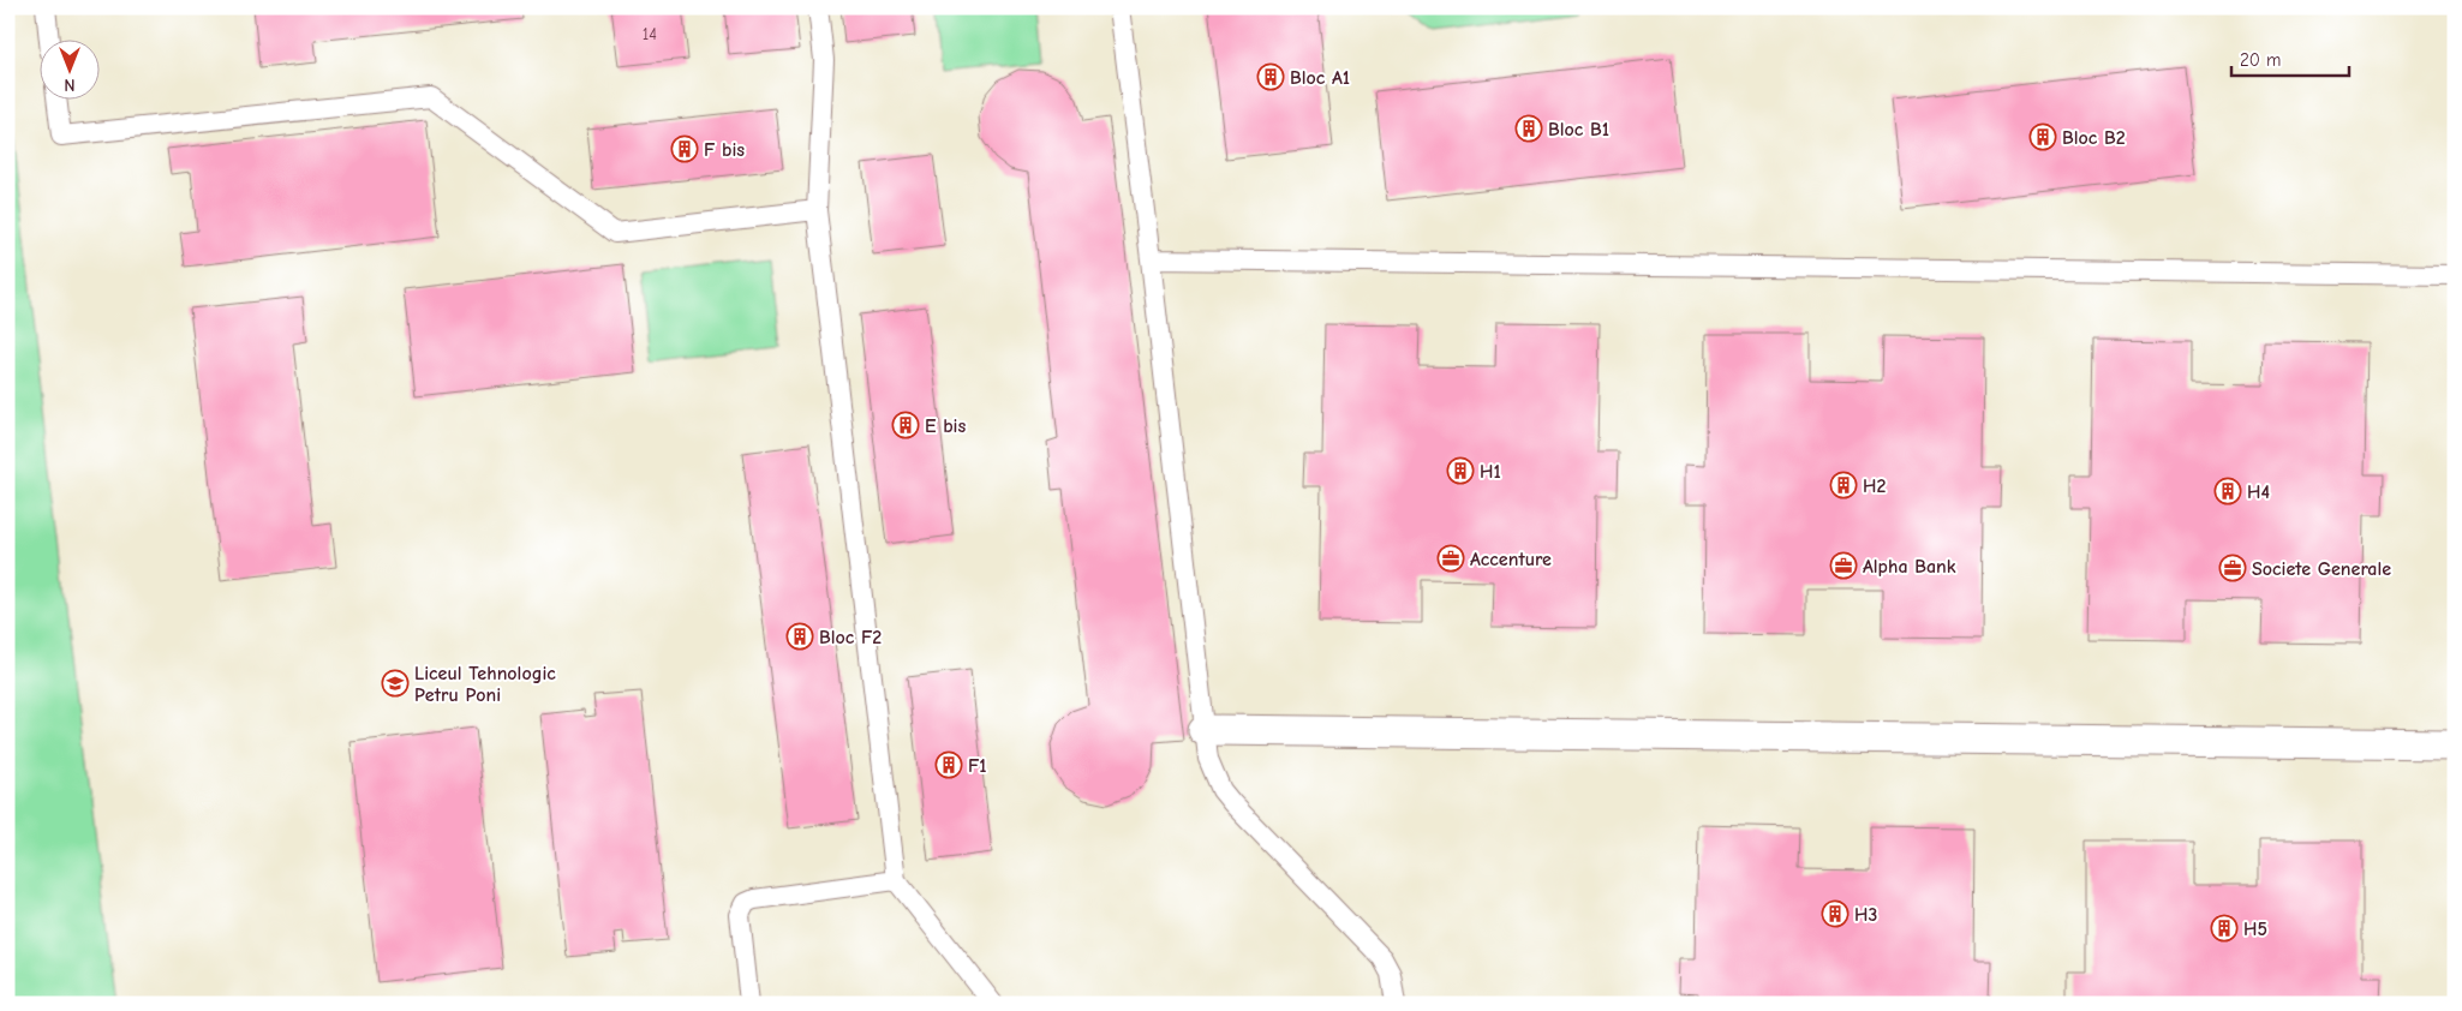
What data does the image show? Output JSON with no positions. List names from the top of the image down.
{
  "places": {
    "building": [
      "Bloc A1",
      "Bloc B1",
      "Bloc B2",
      "F bis",
      "E bis",
      "H1",
      "H2",
      "H4",
      "Bloc F2",
      "F1",
      "H3",
      "H5"
    ],
    "office": ["Accenture", "Alpha Bank", "Societe Generale"],
    "school or university": ["Liceul Tehnologic Petru Poni"]
  },
  "house_numbers": ["14"],
  "scale_bar": "20 m",
  "north": "bottom"
}
